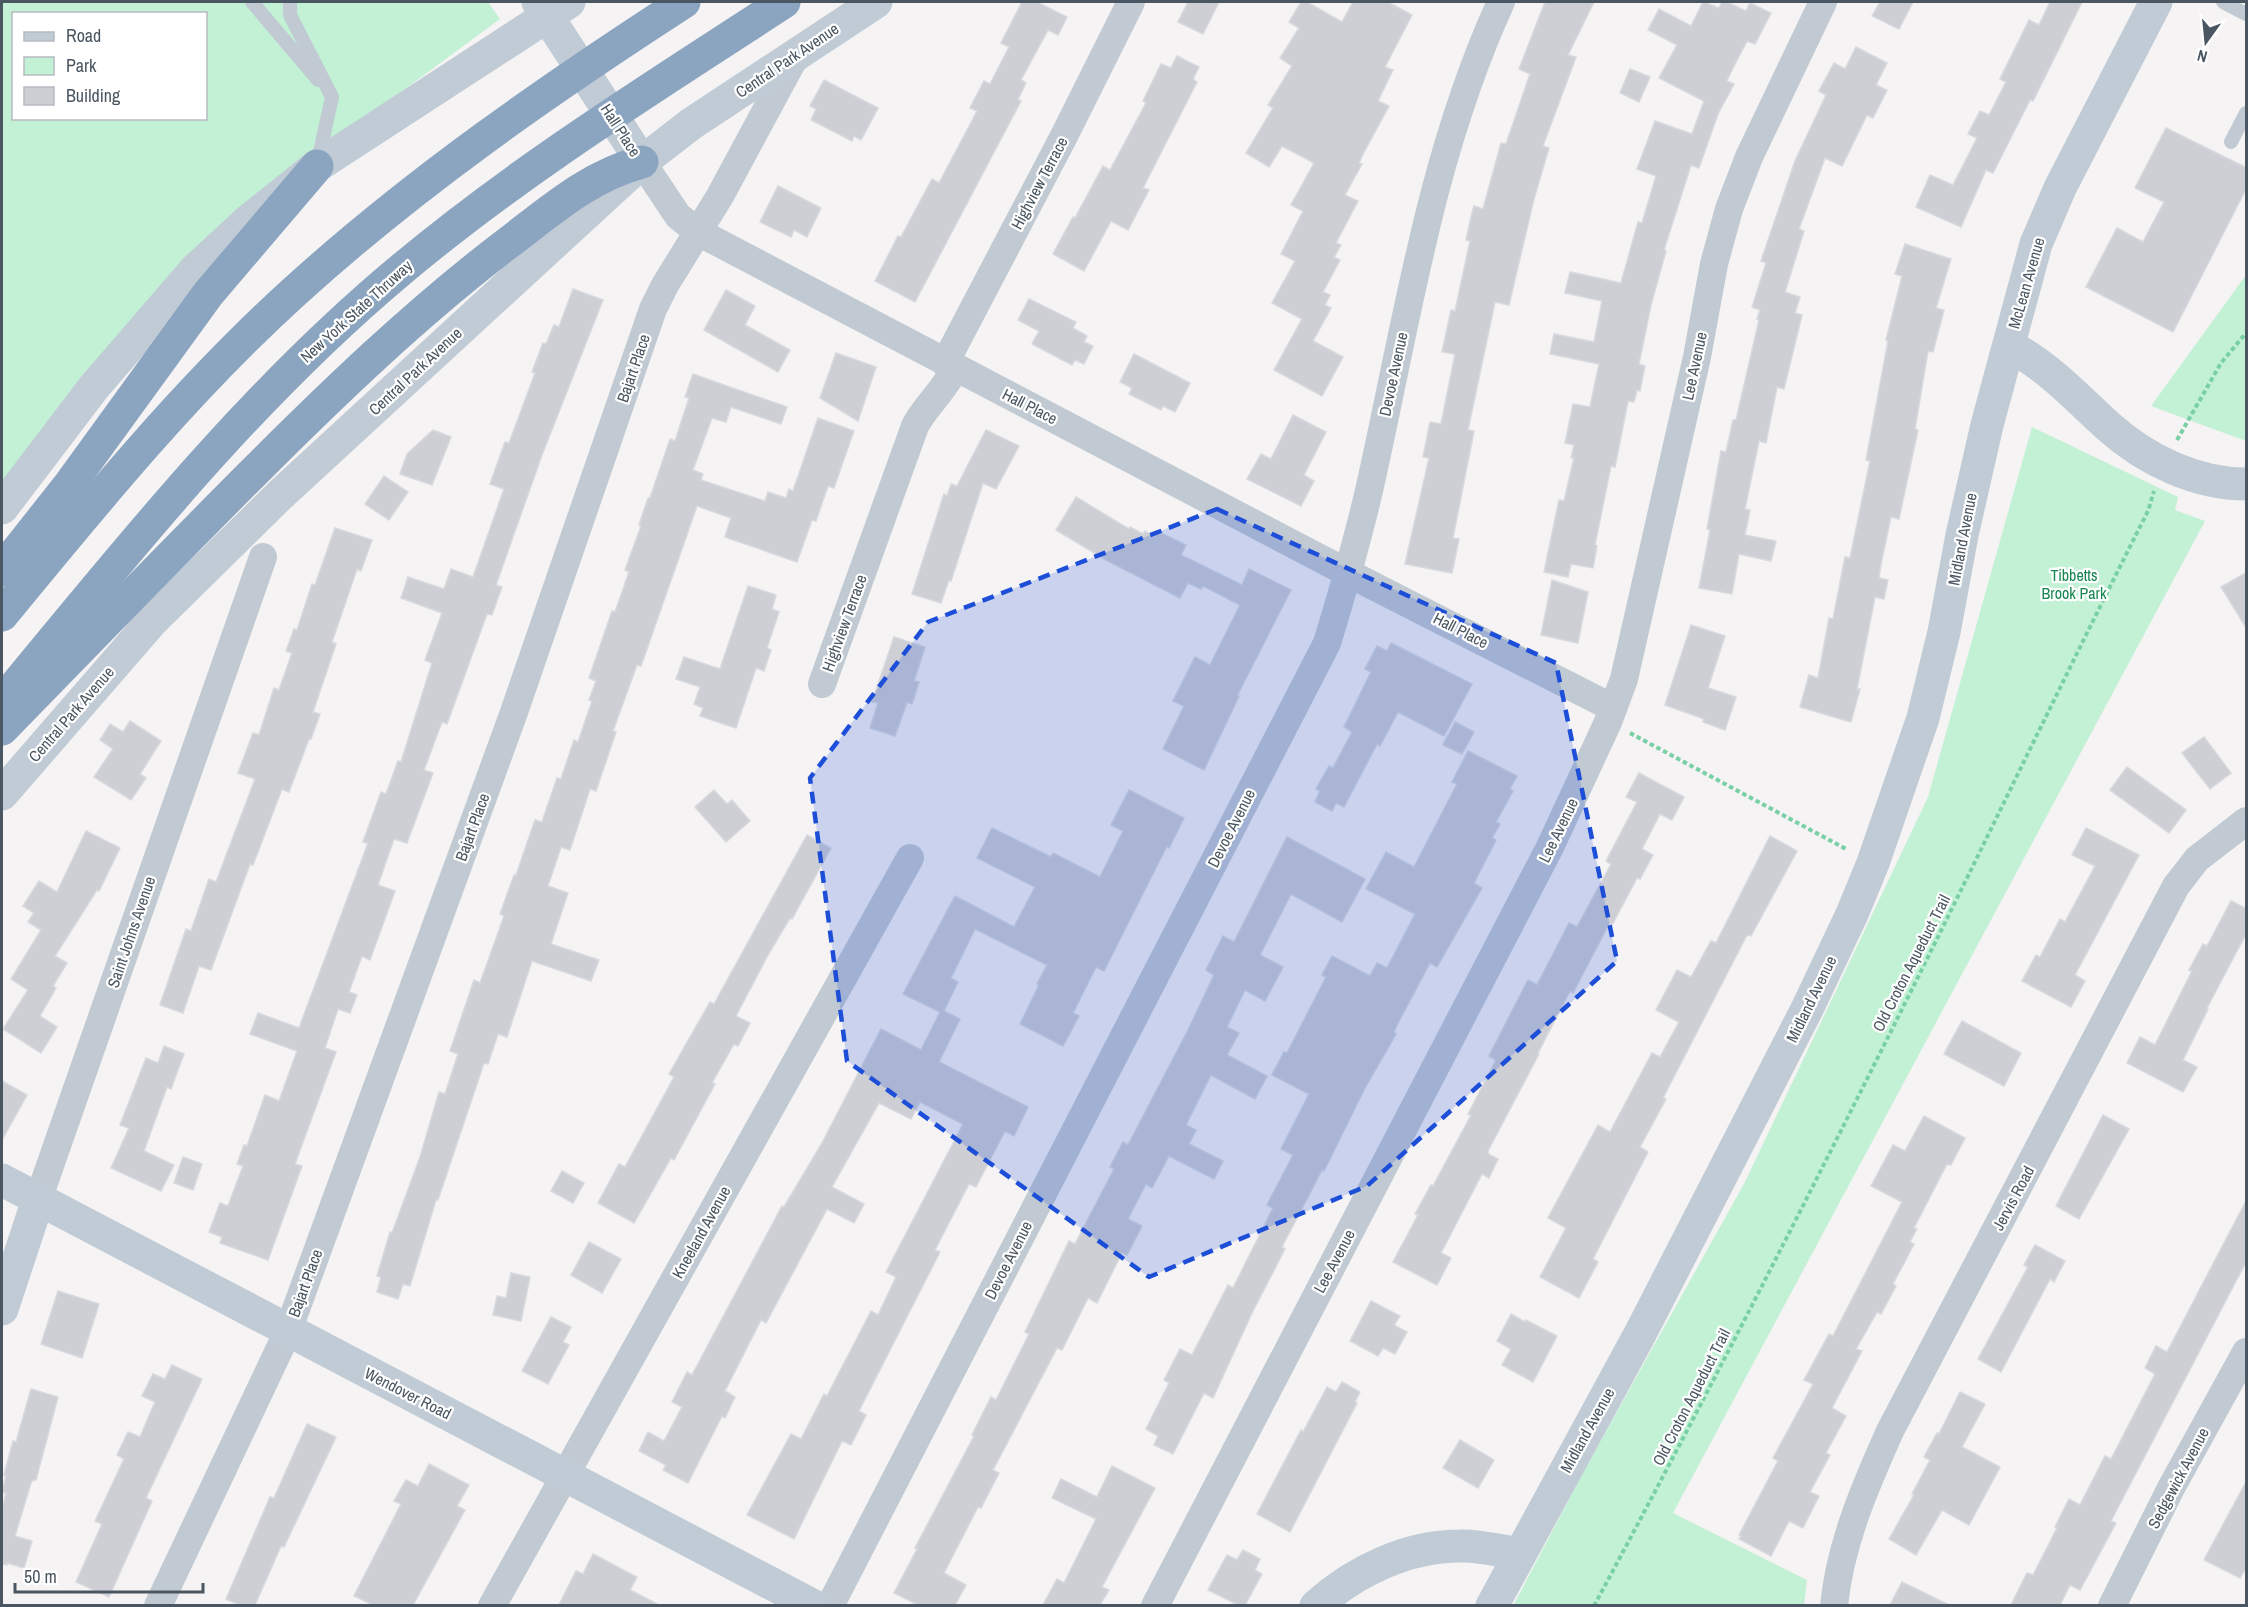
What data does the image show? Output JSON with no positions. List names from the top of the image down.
{
  "streets": {
    "highway": ["New York State Thruway"],
    "street": [
      "Central Park Avenue",
      "Hall Place",
      "Highview Terrace",
      "McLean Avenue",
      "Lee Avenue",
      "Bajart Place",
      "Devoe Avenue",
      "Midland Avenue",
      "Saint Johns Avenue",
      "Jervis Road",
      "Kneeland Avenue",
      "Wendover Road",
      "Sedgewick Avenue"
    ],
    "path": ["Old Croton Aqueduct Trail"]
  },
  "crossings": [
    ["Central Park Avenue", "Hall Place"],
    ["Central Park Avenue", "Bajart Place"],
    ["Hall Place", "Highview Terrace"],
    ["Hall Place", "Lee Avenue"],
    ["Hall Place", "Bajart Place"],
    ["Hall Place", "Devoe Avenue"],
    ["McLean Avenue", "Midland Avenue"],
    ["McLean Avenue", "Old Croton Aqueduct Trail"],
    ["Bajart Place", "Wendover Road"],
    ["Saint Johns Avenue", "Wendover Road"],
    ["Kneeland Avenue", "Wendover Road"]
  ],
  "parks": ["Tibbetts Brook Park"],
  "legend": ["Road", "Park", "Building"],
  "scale_bar": "50 m",
  "north": "bottom"
}
